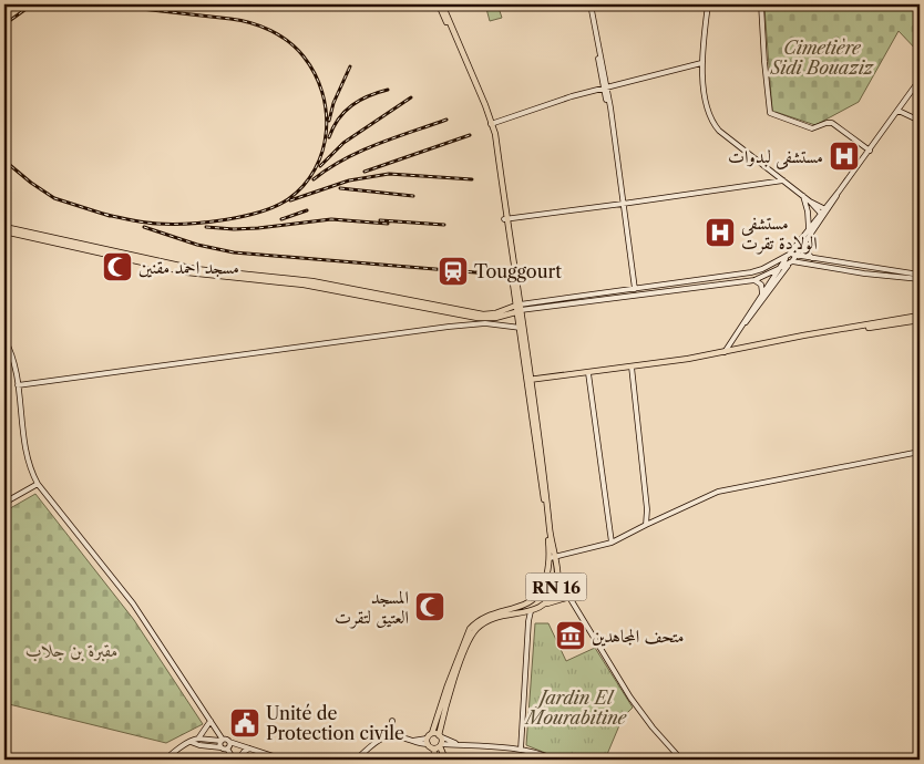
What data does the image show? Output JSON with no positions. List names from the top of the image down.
{
  "streets": {
    "main road": ["RN 16"]
  },
  "parks": ["Cimetière Sidi Bouaziz", "مقبرة بن جلاب", "Jardin El Mourabitine"],
  "places": {
    "hospital": ["مستشفى لبدوات", "مستشفى الولادة تقرت"],
    "mosque": ["مسجد احمد مقنين", "المسجد العتيق لتقرت"],
    "station": ["Touggourt"],
    "museum": ["متحف المجاهدين"],
    "public building": ["Unité de Protection civile"]
  }
}
